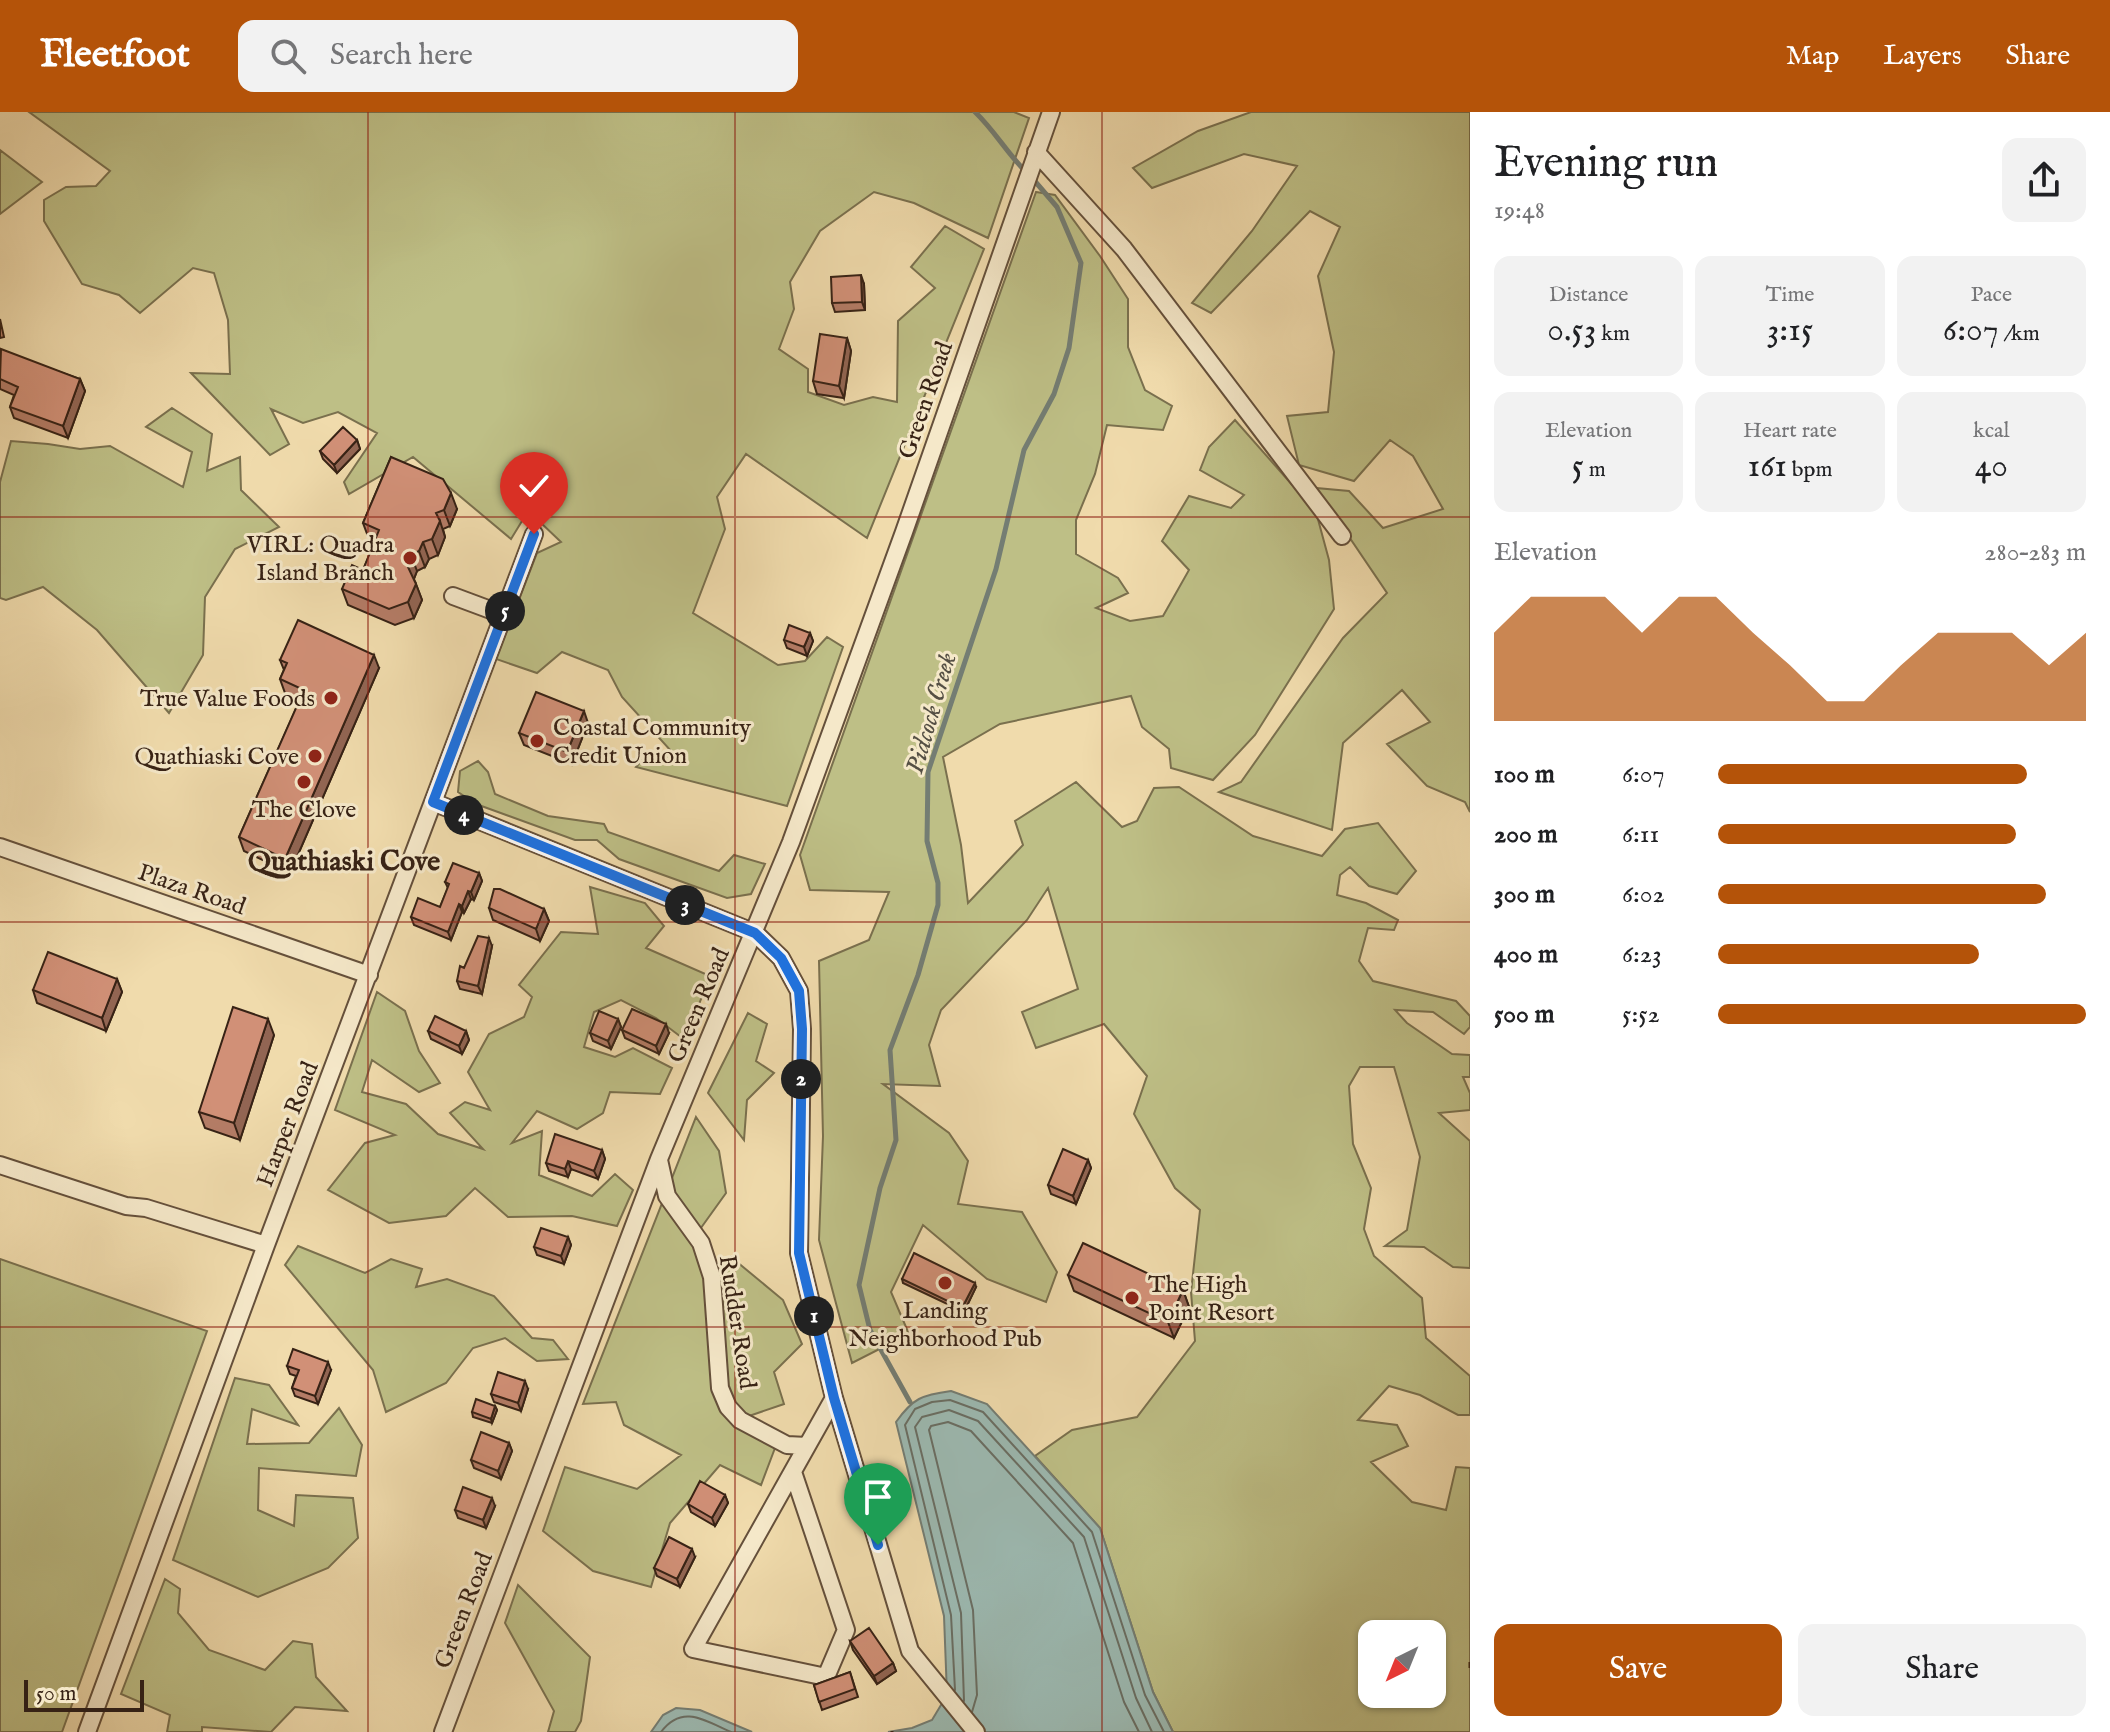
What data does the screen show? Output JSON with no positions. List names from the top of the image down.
{
  "streets": {
    "street": [
      "Green Road",
      "Plaza Road",
      "Harper Road",
      "Rudder Road"
    ]
  },
  "crossings": [
    ["Green Road", "Rudder Road"],
    ["Plaza Road", "Harper Road"]
  ],
  "districts": ["Quathiaski Cove"],
  "water": ["Pidcock Creek"],
  "places": [
    "VIRL: Quadra Island Branch",
    "True Value Foods",
    "Coastal Community Credit Union",
    "Quathiaski Cove",
    "The Clove",
    "Landing Neighborhood Pub",
    "The High Point Resort"
  ],
  "scale_bar": "50 m",
  "north": "bottom left",
  "page": {
    "header": "Fleetfoot",
    "search": "Search here",
    "nav": ["Map", "Layers", "Share"],
    "heading": ["Evening run", "19:48"],
    "stats": [
      ["Distance", "0.53 km"],
      ["Time", "3:15"],
      ["Pace", "6:07 /km"],
      ["Elevation", "5 m"],
      ["Heart rate", "161 bpm"],
      ["kcal", "40"]
    ],
    "chart": ["Elevation", "280–283 m"],
    "pins": [
      "5",
      "4",
      "3",
      "2",
      "1"
    ],
    "list": [
      {
        "name": "100 m",
        "note": "6:07"
      },
      {
        "name": "200 m",
        "note": "6:11"
      },
      {
        "name": "300 m",
        "note": "6:02"
      },
      {
        "name": "400 m",
        "note": "6:23"
      },
      {
        "name": "500 m",
        "note": "5:52"
      }
    ],
    "buttons": ["Save", "Share"],
    "scale": "50 m"
  }
}
